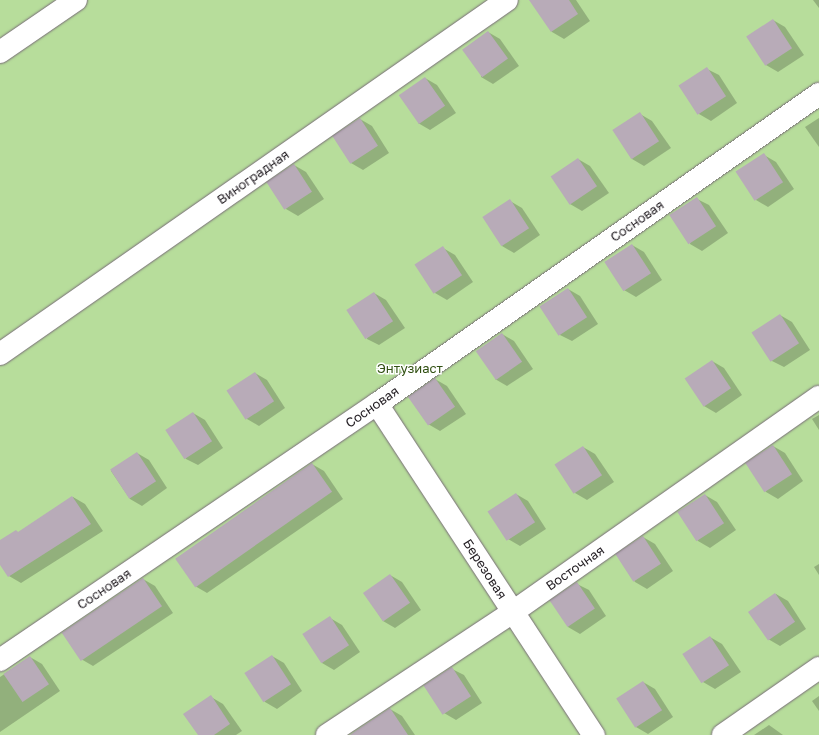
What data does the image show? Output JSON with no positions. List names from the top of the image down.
{
  "streets": {
    "street": [
      "Виноградная",
      "Сосновая",
      "Восточная",
      "Березовая"
    ]
  },
  "crossings": [
    ["Сосновая", "Березовая"],
    ["Восточная", "Березовая"]
  ],
  "parks": ["Энтузиаст"]
}
